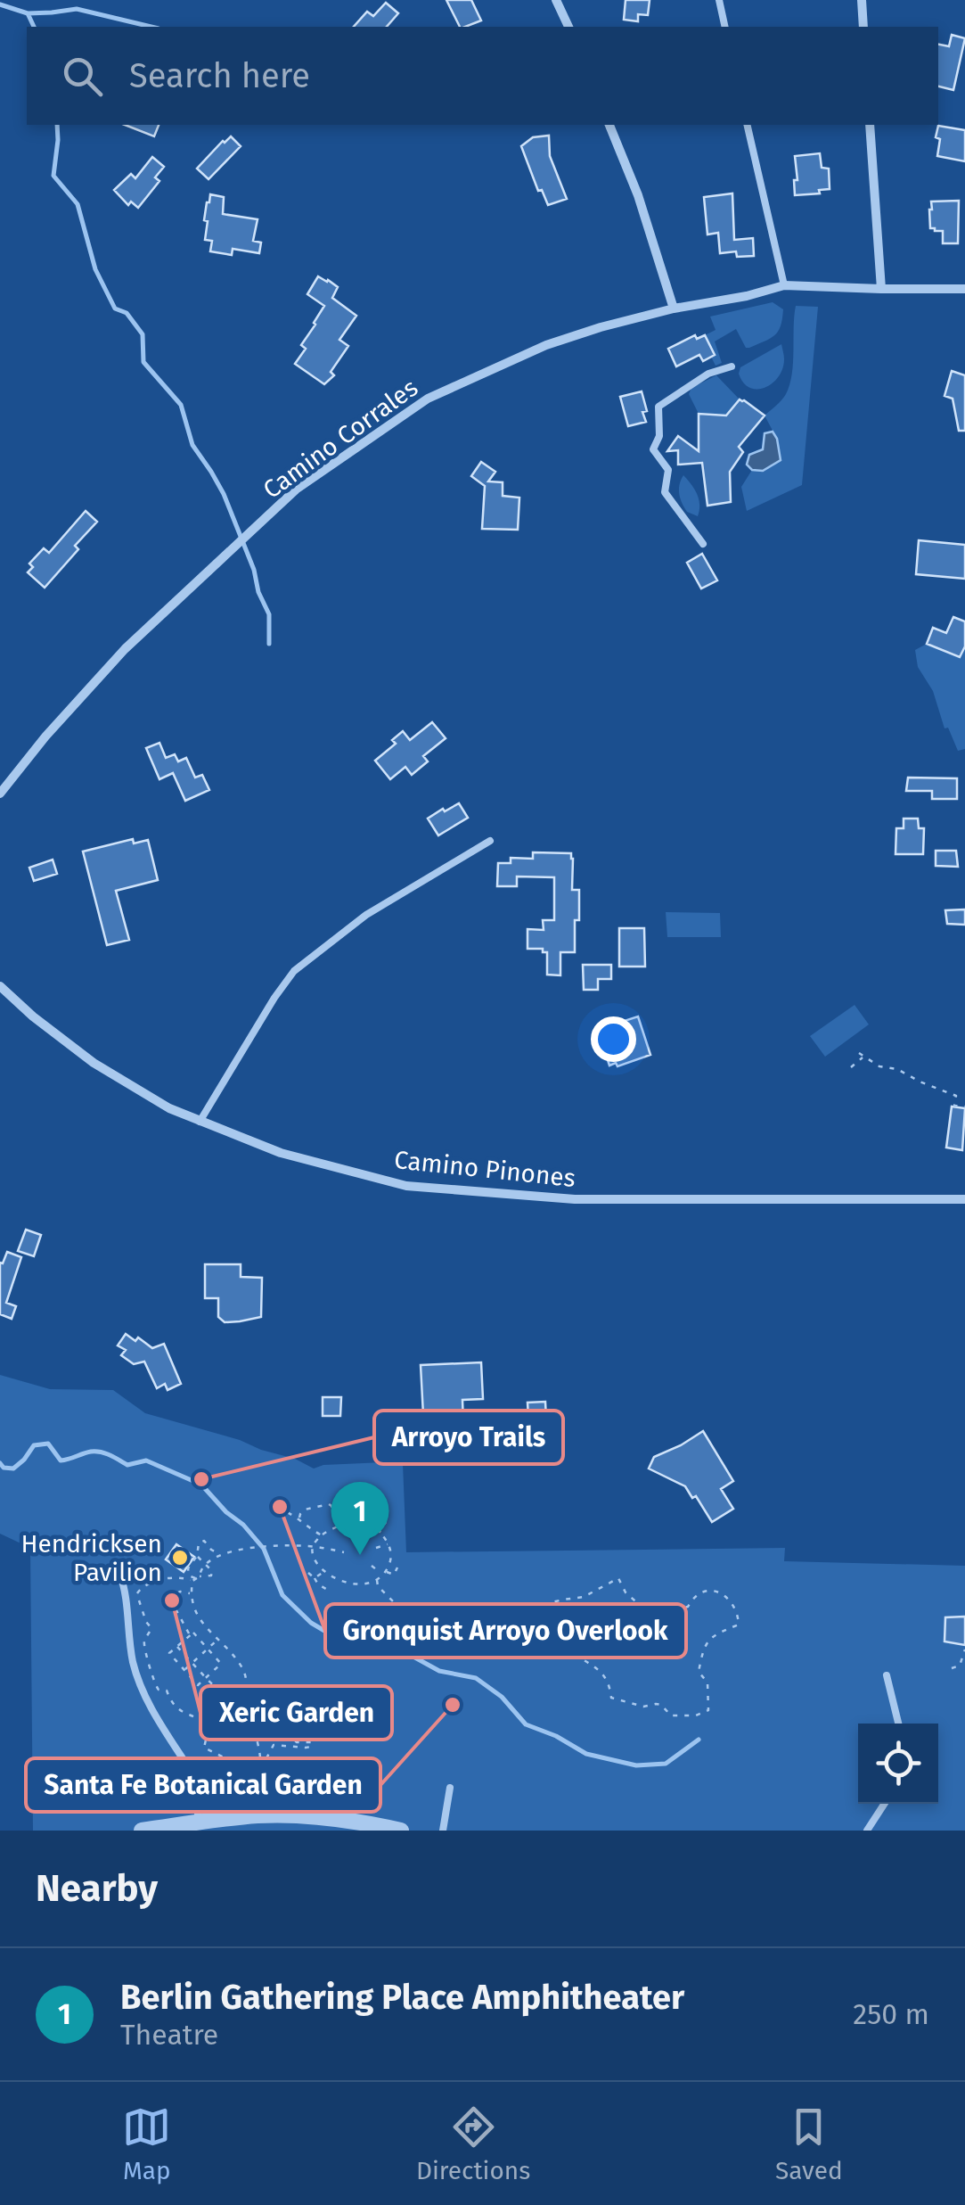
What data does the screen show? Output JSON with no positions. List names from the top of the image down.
{
  "streets": {
    "street": ["Camino Corrales", "Camino Pinones"]
  },
  "places": [
    "Arroyo Trails",
    "Gronquist Arroyo Overlook",
    "Hendricksen Pavilion",
    "Xeric Garden",
    "Santa Fe Botanical Garden"
  ],
  "page": {
    "search": "Search here",
    "pins": "1",
    "heading": "Nearby",
    "list": [
      {
        "mark": "1",
        "name": "Berlin Gathering Place Amphitheater",
        "note": "Theatre",
        "value": "250 m"
      }
    ],
    "nav": ["Map", "Directions", "Saved"]
  }
}
